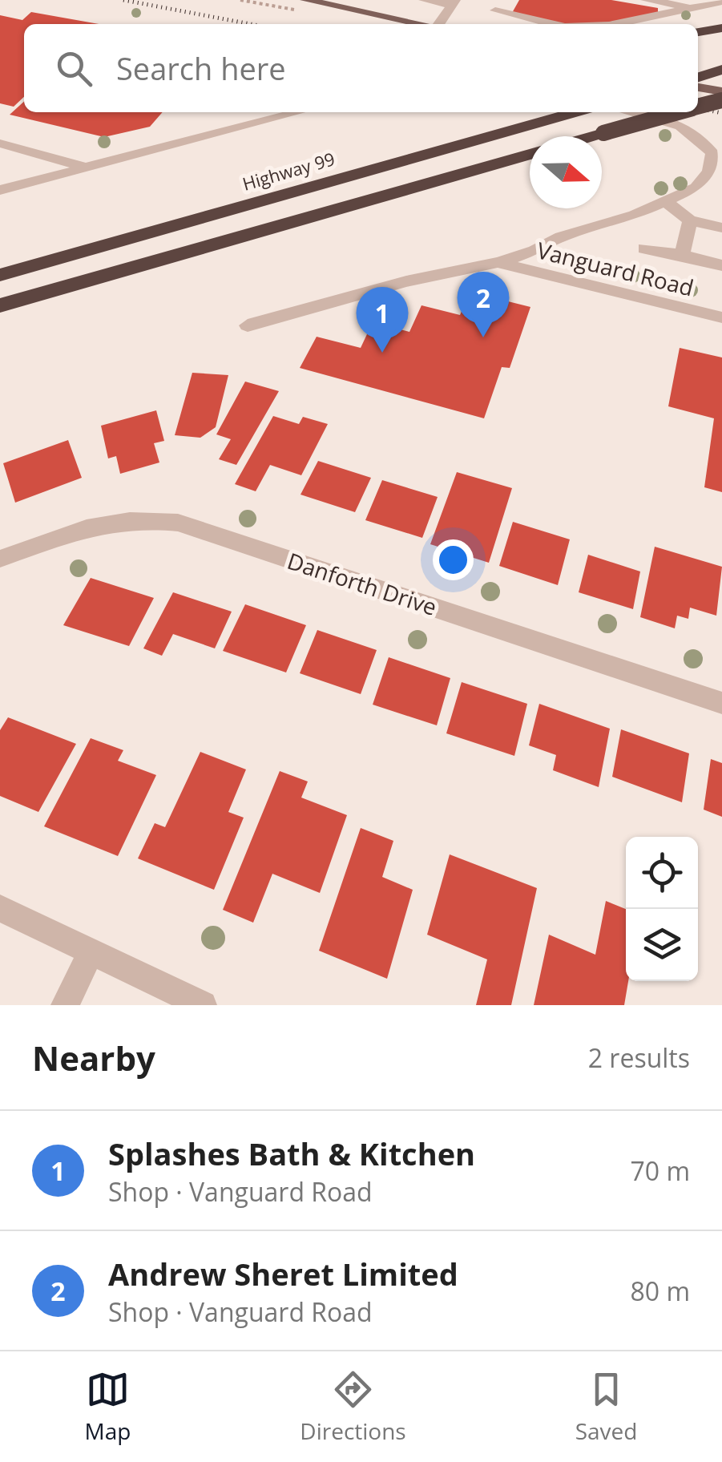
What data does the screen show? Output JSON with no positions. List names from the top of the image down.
{
  "streets": {
    "highway": ["Highway 99"],
    "street": ["Vanguard Road", "Danforth Drive"]
  },
  "north": "right",
  "page": {
    "search": "Search here",
    "pins": ["2", "1"],
    "heading": ["Nearby", "2 results"],
    "list": [
      {
        "mark": "1",
        "name": "Splashes Bath & Kitchen",
        "note": "Shop · Vanguard Road",
        "value": "70 m"
      },
      {
        "mark": "2",
        "name": "Andrew Sheret Limited",
        "note": "Shop · Vanguard Road",
        "value": "80 m"
      }
    ],
    "nav": ["Map", "Directions", "Saved"]
  }
}
